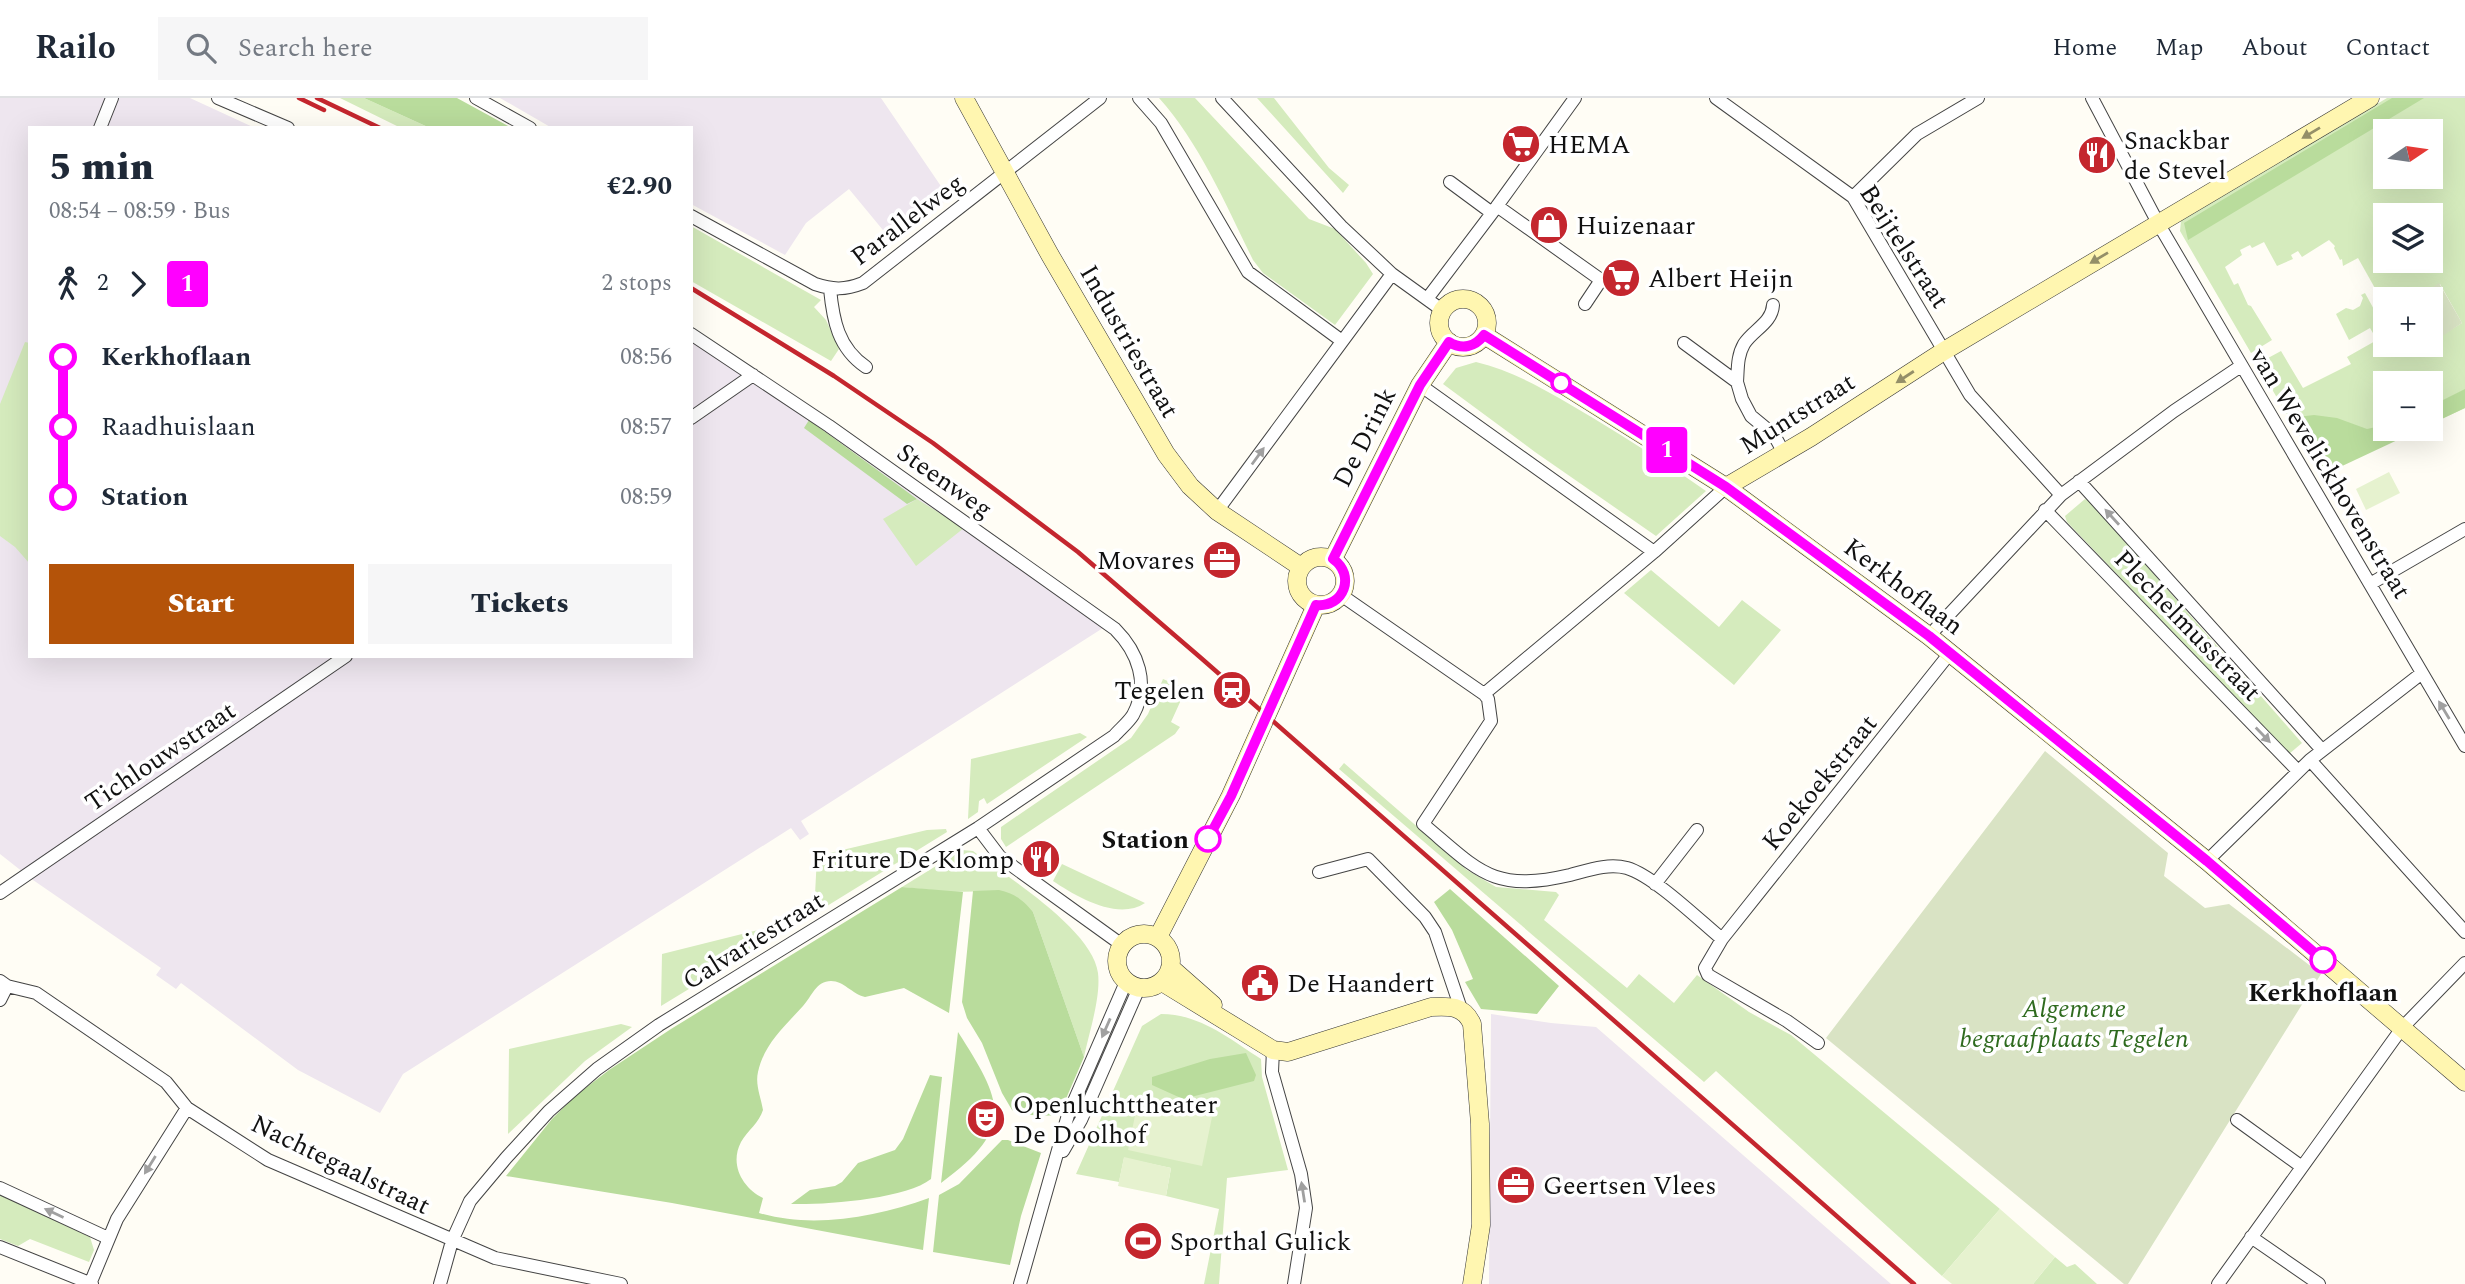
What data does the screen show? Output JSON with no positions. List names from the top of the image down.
{
  "streets": {
    "street": [
      "Parallelweg",
      "Beijtelstraat",
      "Industriestraat",
      "Muntstraat",
      "De Drink",
      "van Wevelickhovenstraat",
      "Steenweg",
      "Kerkhoflaan",
      "Plechelmusstraat",
      "Tichlouwstraat",
      "Koekoekstraat",
      "Calvariestraat",
      "Nachtegaalstraat"
    ]
  },
  "crossings": [
    ["Parallelweg", "Industriestraat"],
    ["Beijtelstraat", "Muntstraat"],
    ["Industriestraat", "De Drink"],
    ["Muntstraat", "van Wevelickhovenstraat"],
    ["Muntstraat", "Kerkhoflaan"],
    ["De Drink", "Kerkhoflaan"],
    ["Steenweg", "Calvariestraat"],
    ["Kerkhoflaan", "Koekoekstraat"],
    ["Calvariestraat", "Nachtegaalstraat"]
  ],
  "one_way": ["Muntstraat"],
  "parks": ["Algemene begraafplaats Tegelen"],
  "places": {
    "supermarket": ["HEMA", "Albert Heijn"],
    "restaurant": ["Snackbar de Stevel", "Friture De Klomp"],
    "shop": ["Huizenaar"],
    "office": ["Movares", "Geertsen Vlees"],
    "station": ["Tegelen"],
    "other": ["Station", "Kerkhoflaan"],
    "public building": ["De Haandert"],
    "theatre": ["Openluchttheater De Doolhof"],
    "sports": ["Sporthal Gulick"]
  },
  "lines": ["bus line 1"],
  "north": "right",
  "page": {
    "header": "Railo",
    "search": "Search here",
    "nav": [
      "Home",
      "Map",
      "About",
      "Contact"
    ],
    "on_map": "1",
    "map_buttons": ["+", "−"],
    "heading": ["5 min", "08:54 – 08:59 · Bus", "€2.90"],
    "legs": ["2", "1", "2 stops"],
    "list": [
      {
        "name": "Kerkhoflaan",
        "value": "08:56"
      },
      {
        "name": "Raadhuislaan",
        "value": "08:57"
      },
      {
        "name": "Station",
        "value": "08:59"
      }
    ],
    "buttons": ["Start", "Tickets"]
  }
}
